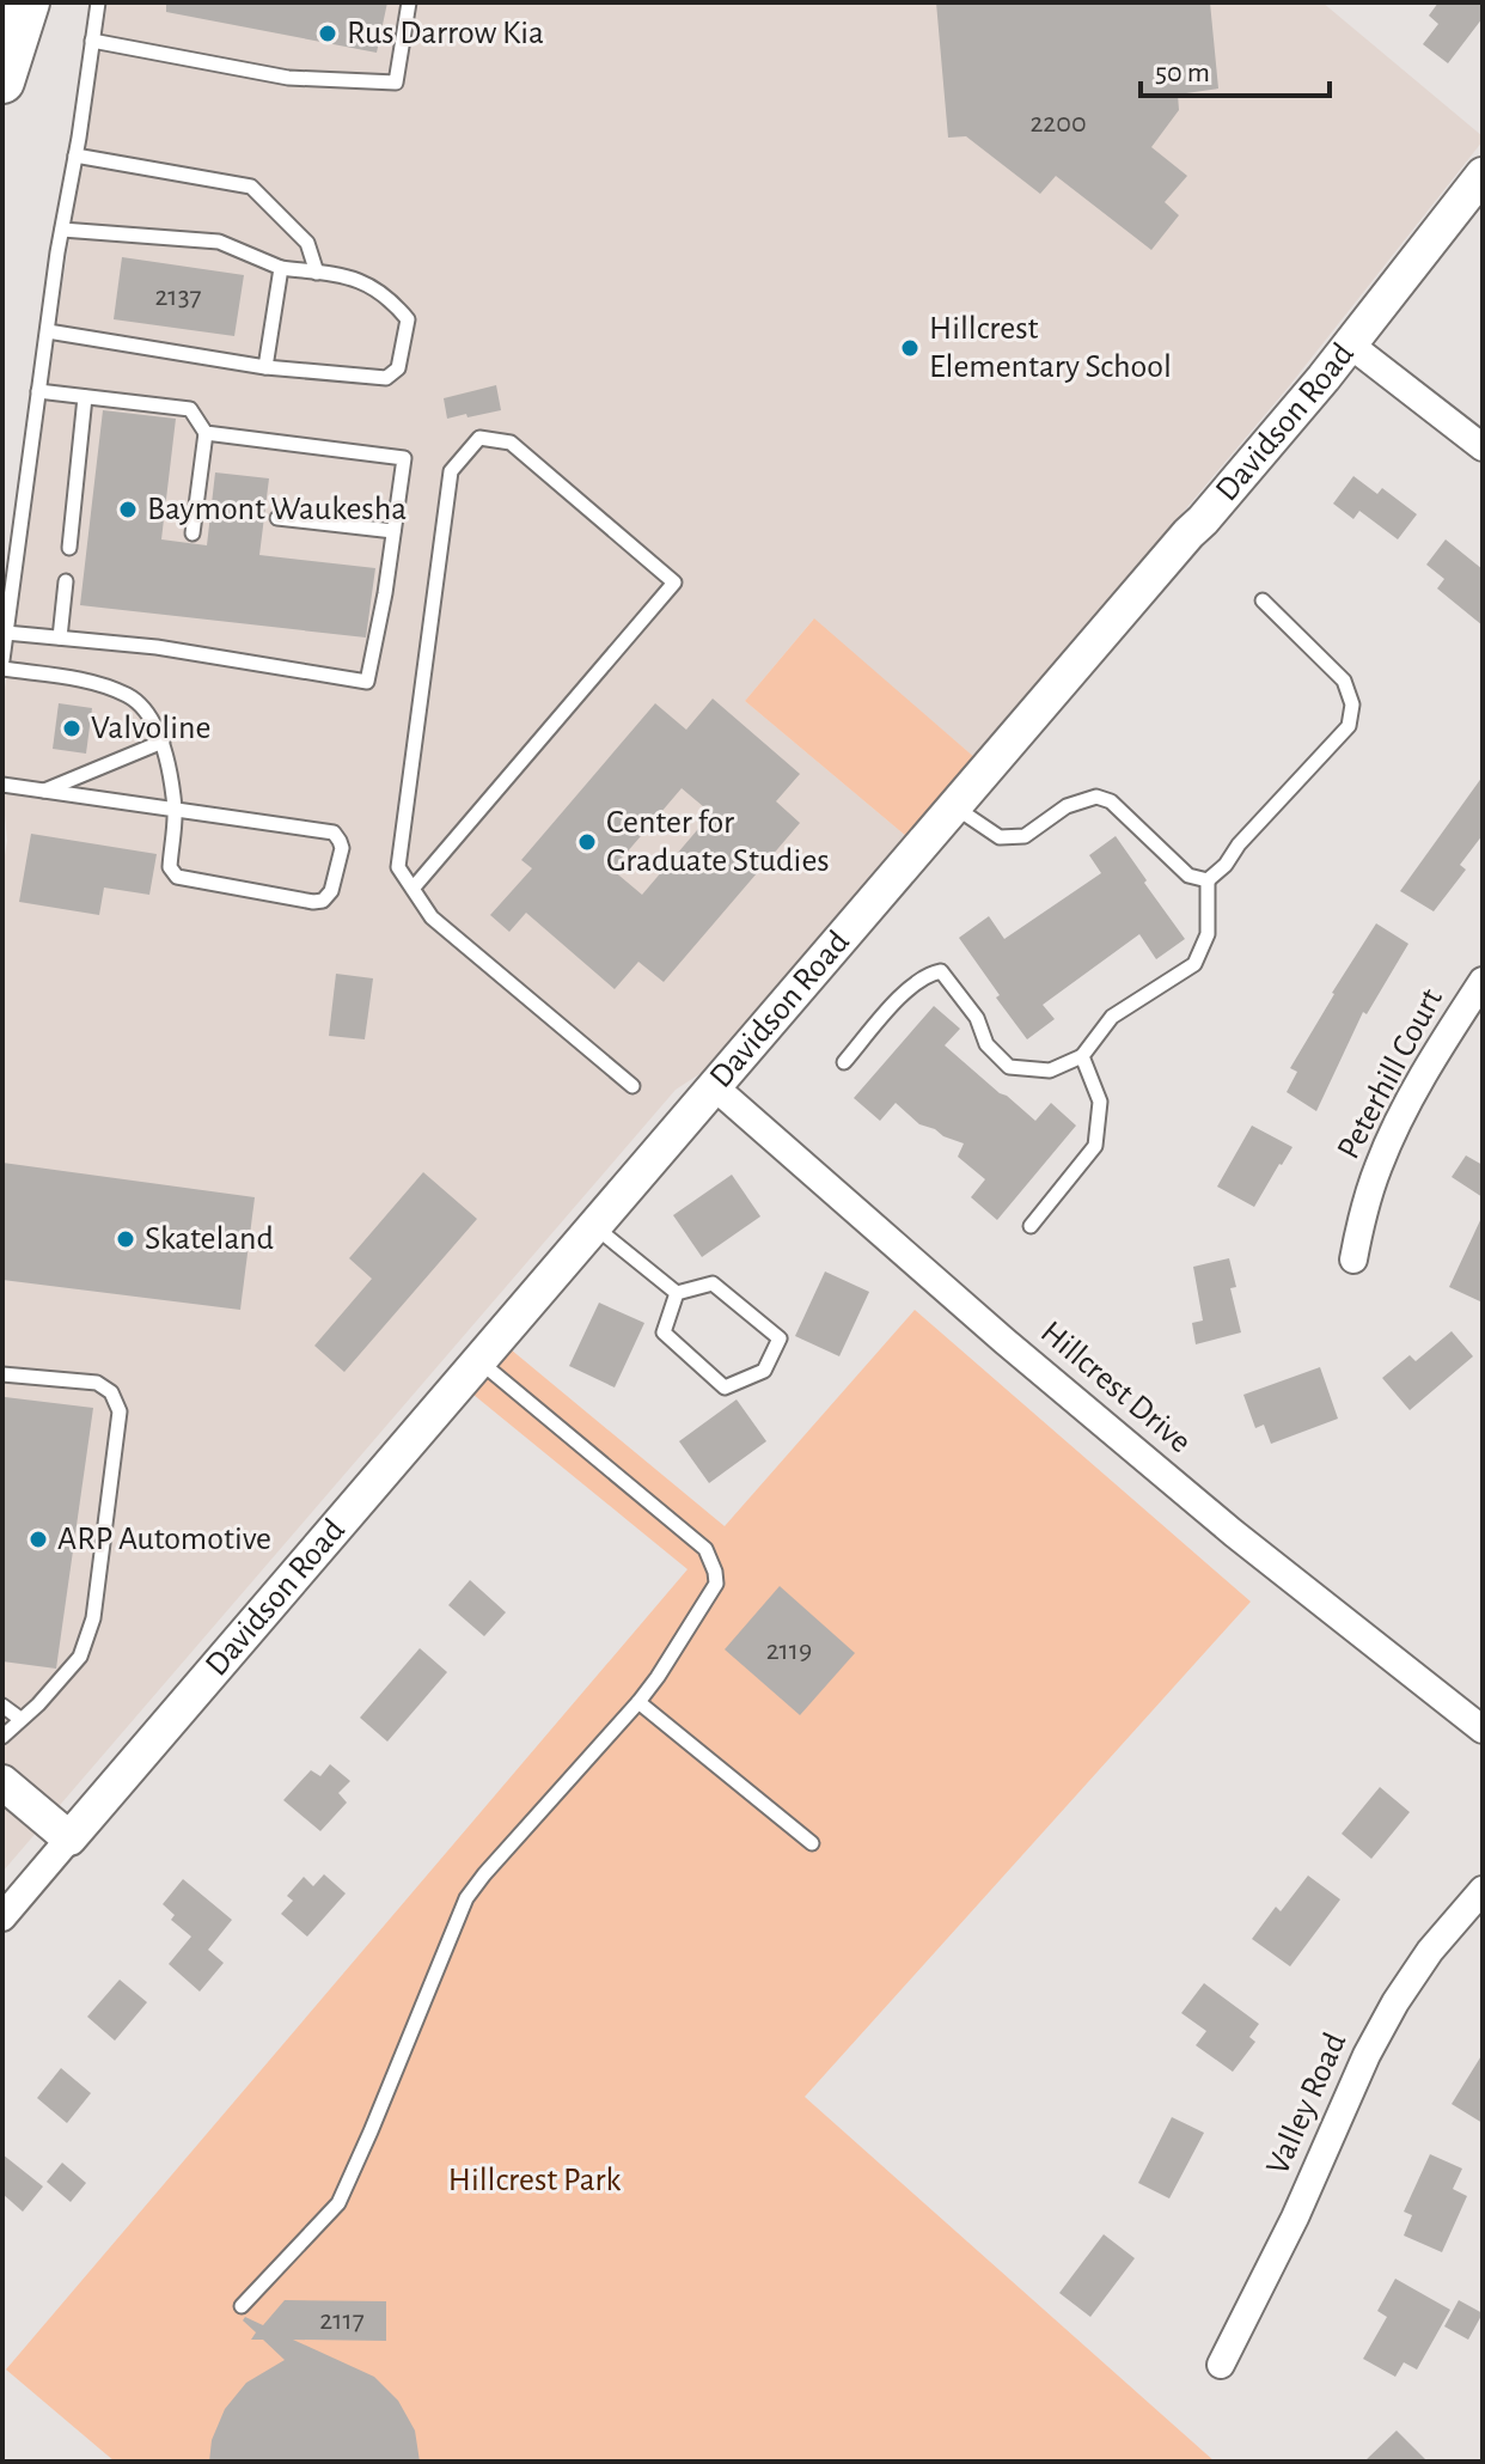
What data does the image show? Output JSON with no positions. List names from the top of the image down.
{
  "streets": {
    "street": [
      "Davidson Road",
      "Peterhill Court",
      "Hillcrest Drive",
      "Valley Road"
    ]
  },
  "crossings": [
    ["Davidson Road", "Hillcrest Drive"]
  ],
  "parks": ["Hillcrest Park"],
  "places": [
    "Rus Darrow Kia",
    "Hillcrest Elementary School",
    "Baymont Waukesha",
    "Valvoline",
    "Center for Graduate Studies",
    "Skateland",
    "ARP Automotive"
  ],
  "house_numbers": [
    "2200",
    "2137",
    "2119",
    "2117"
  ],
  "scale_bar": "50 m"
}
